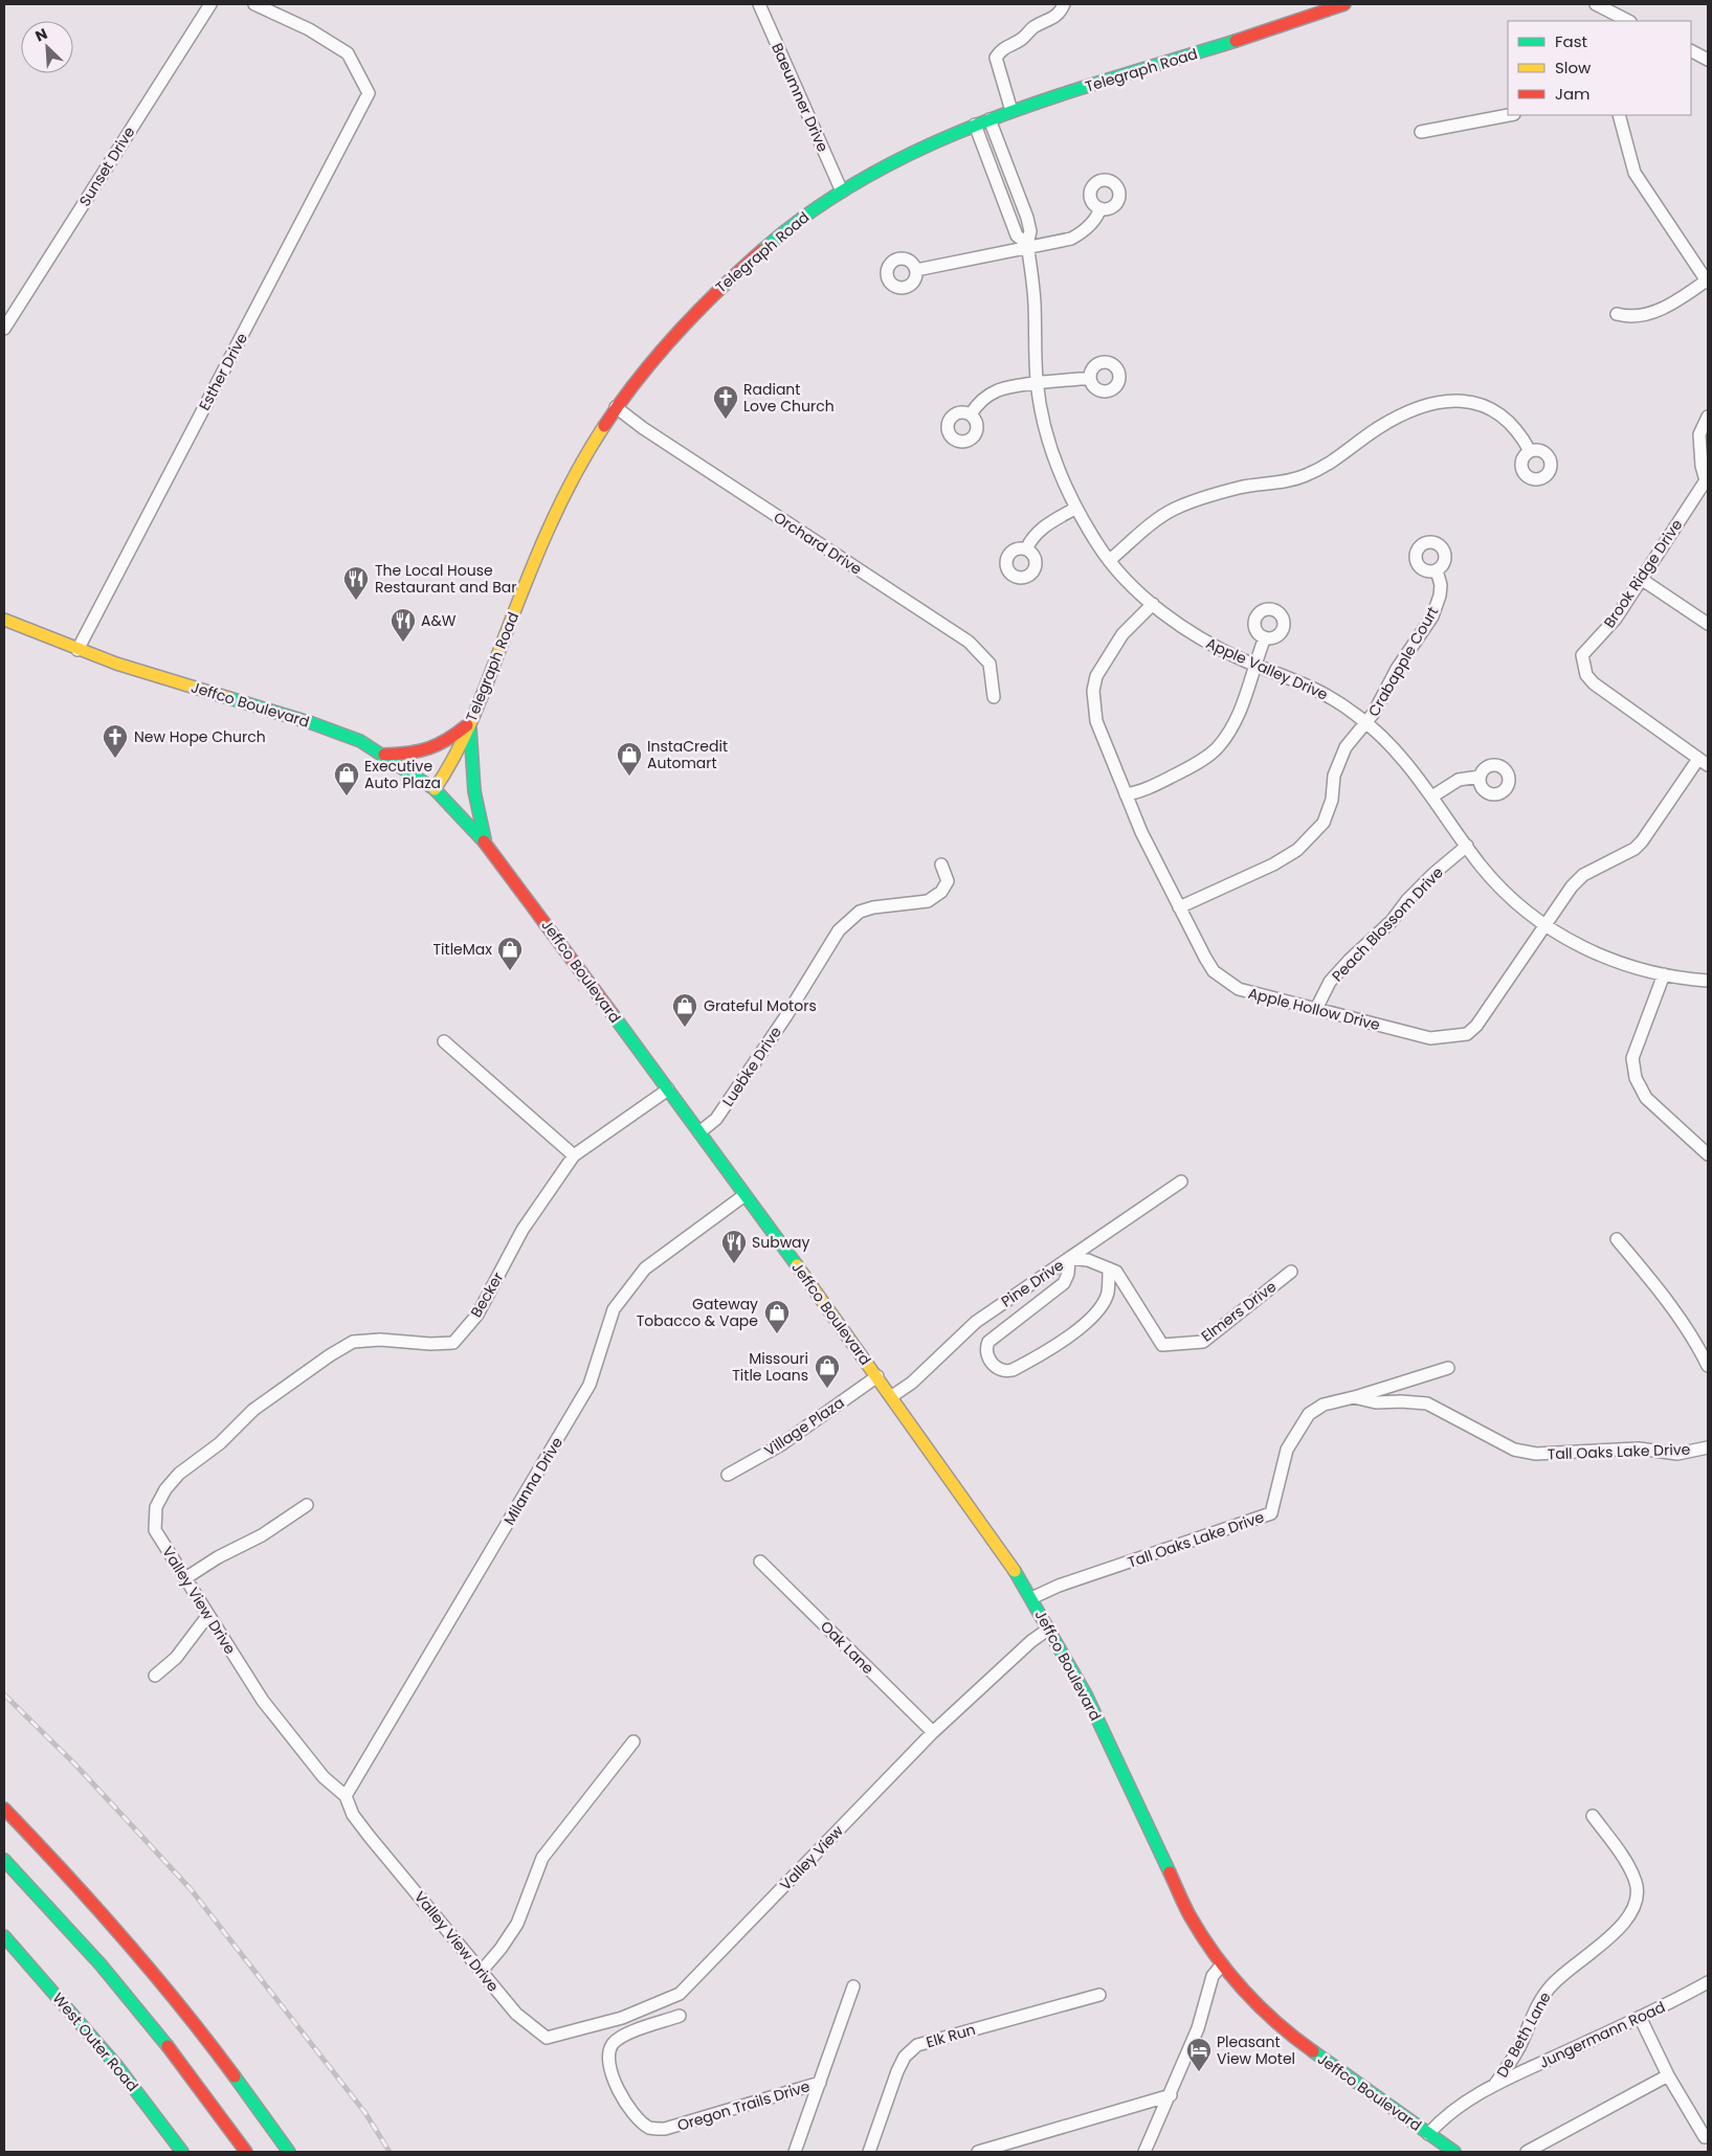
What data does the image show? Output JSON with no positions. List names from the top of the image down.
{
  "streets": {
    "main road": ["Telegraph Road", "Jeffco Boulevard", "West Outer Road"],
    "street": [
      "Baeumner Drive",
      "Sunset Drive",
      "Esther Drive",
      "Orchard Drive",
      "Brook Ridge Drive",
      "Crabapple Court",
      "Apple Valley Drive",
      "Peach Blossom Drive",
      "Apple Hollow Drive",
      "Luebke Drive",
      "Pine Drive",
      "Becker",
      "Elmers Drive",
      "Village Plaza",
      "Tall Oaks Lake Drive",
      "Milanna Drive",
      "Valley View Drive",
      "Oak Lane",
      "Valley View",
      "De Beth Lane",
      "Jungermann Road",
      "Elk Run",
      "Oregon Trails Drive"
    ]
  },
  "crossings": [
    ["Telegraph Road", "Baeumner Drive"],
    ["Telegraph Road", "Orchard Drive"],
    ["Telegraph Road", "Apple Valley Drive"],
    ["Telegraph Road", "Jeffco Boulevard"],
    ["Esther Drive", "Jeffco Boulevard"],
    ["Brook Ridge Drive", "Apple Hollow Drive"],
    ["Crabapple Court", "Apple Valley Drive"],
    ["Crabapple Court", "Apple Hollow Drive"],
    ["Apple Valley Drive", "Peach Blossom Drive"],
    ["Apple Valley Drive", "Apple Hollow Drive"],
    ["Jeffco Boulevard", "Luebke Drive"],
    ["Jeffco Boulevard", "Pine Drive"],
    ["Jeffco Boulevard", "Becker"],
    ["Jeffco Boulevard", "Village Plaza"],
    ["Jeffco Boulevard", "Tall Oaks Lake Drive"],
    ["Jeffco Boulevard", "Milanna Drive"],
    ["Jeffco Boulevard", "Valley View"],
    ["Jeffco Boulevard", "Jungermann Road"],
    ["Peach Blossom Drive", "Apple Hollow Drive"],
    ["Pine Drive", "Elmers Drive"],
    ["Becker", "Valley View Drive"],
    ["Milanna Drive", "Valley View Drive"],
    ["Valley View Drive", "Valley View"],
    ["Oak Lane", "Valley View"],
    ["De Beth Lane", "Jungermann Road"]
  ],
  "places": {
    "church": ["Radiant Love Church", "New Hope Church"],
    "restaurant": ["The Local House Restaurant and Bar", "A&W", "Subway"],
    "shop": [
      "InstaCredit Automart",
      "Executive Auto Plaza",
      "TitleMax",
      "Grateful Motors",
      "Gateway Tobacco & Vape",
      "Missouri Title Loans"
    ],
    "hotel": ["Pleasant View Motel"]
  },
  "legend": ["Fast", "Slow", "Jam"],
  "north": "top left"
}
